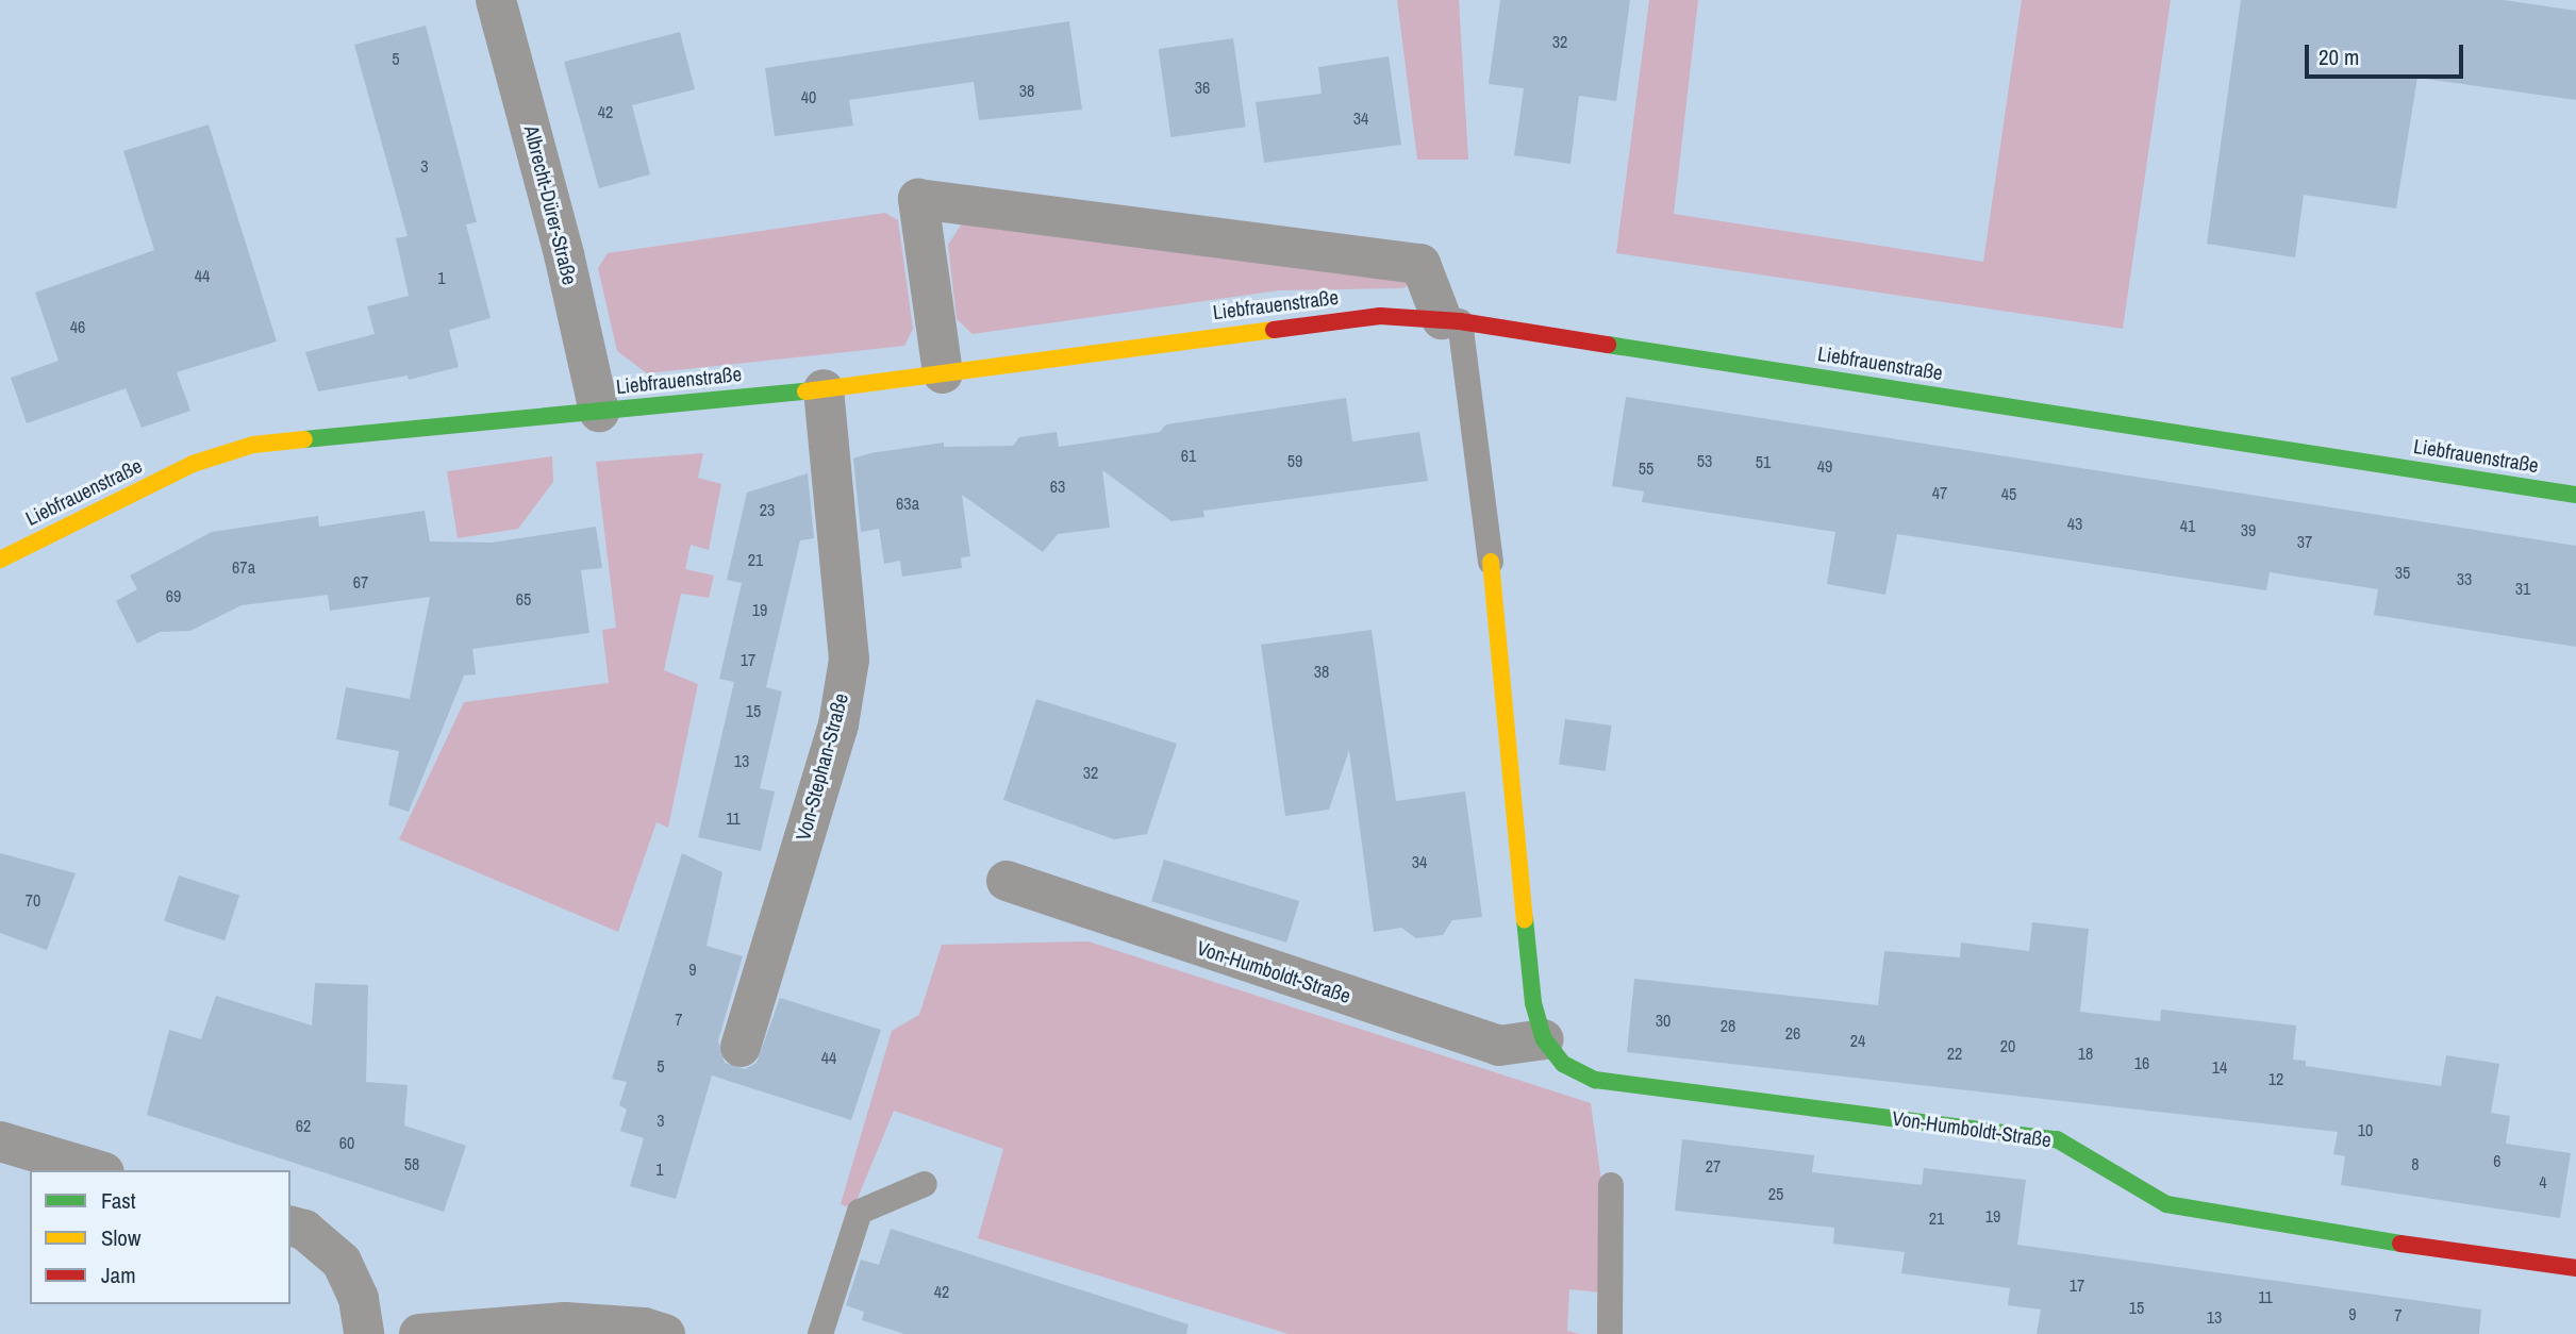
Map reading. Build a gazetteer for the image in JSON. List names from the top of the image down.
{
  "streets": {
    "street": [
      "Albrecht-Dürer-Straße",
      "Liebfrauenstraße",
      "Von-Stephan-Straße",
      "Von-Humboldt-Straße"
    ]
  },
  "crossings": [
    ["Albrecht-Dürer-Straße", "Liebfrauenstraße"],
    ["Liebfrauenstraße", "Von-Stephan-Straße"]
  ],
  "house_numbers": [
    "32",
    "5",
    "36",
    "38",
    "40",
    "42",
    "34",
    "3",
    "44",
    "1",
    "46",
    "61",
    "59",
    "53",
    "51",
    "49",
    "55",
    "63",
    "47",
    "45",
    "63a",
    "23",
    "43",
    "41",
    "39",
    "37",
    "21",
    "67a",
    "35",
    "33",
    "67",
    "31",
    "69",
    "65",
    "19",
    "17",
    "38",
    "15",
    "13",
    "32",
    "11",
    "34",
    "70",
    "9",
    "7",
    "30",
    "28",
    "26",
    "24",
    "20",
    "22",
    "18",
    "44",
    "16",
    "5",
    "14",
    "12",
    "3",
    "62",
    "10",
    "60",
    "6",
    "58",
    "8",
    "27",
    "1",
    "4",
    "25",
    "19",
    "21",
    "17",
    "42",
    "11",
    "15",
    "9",
    "7",
    "13"
  ],
  "legend": ["Fast", "Slow", "Jam"],
  "scale_bar": "20 m"
}
